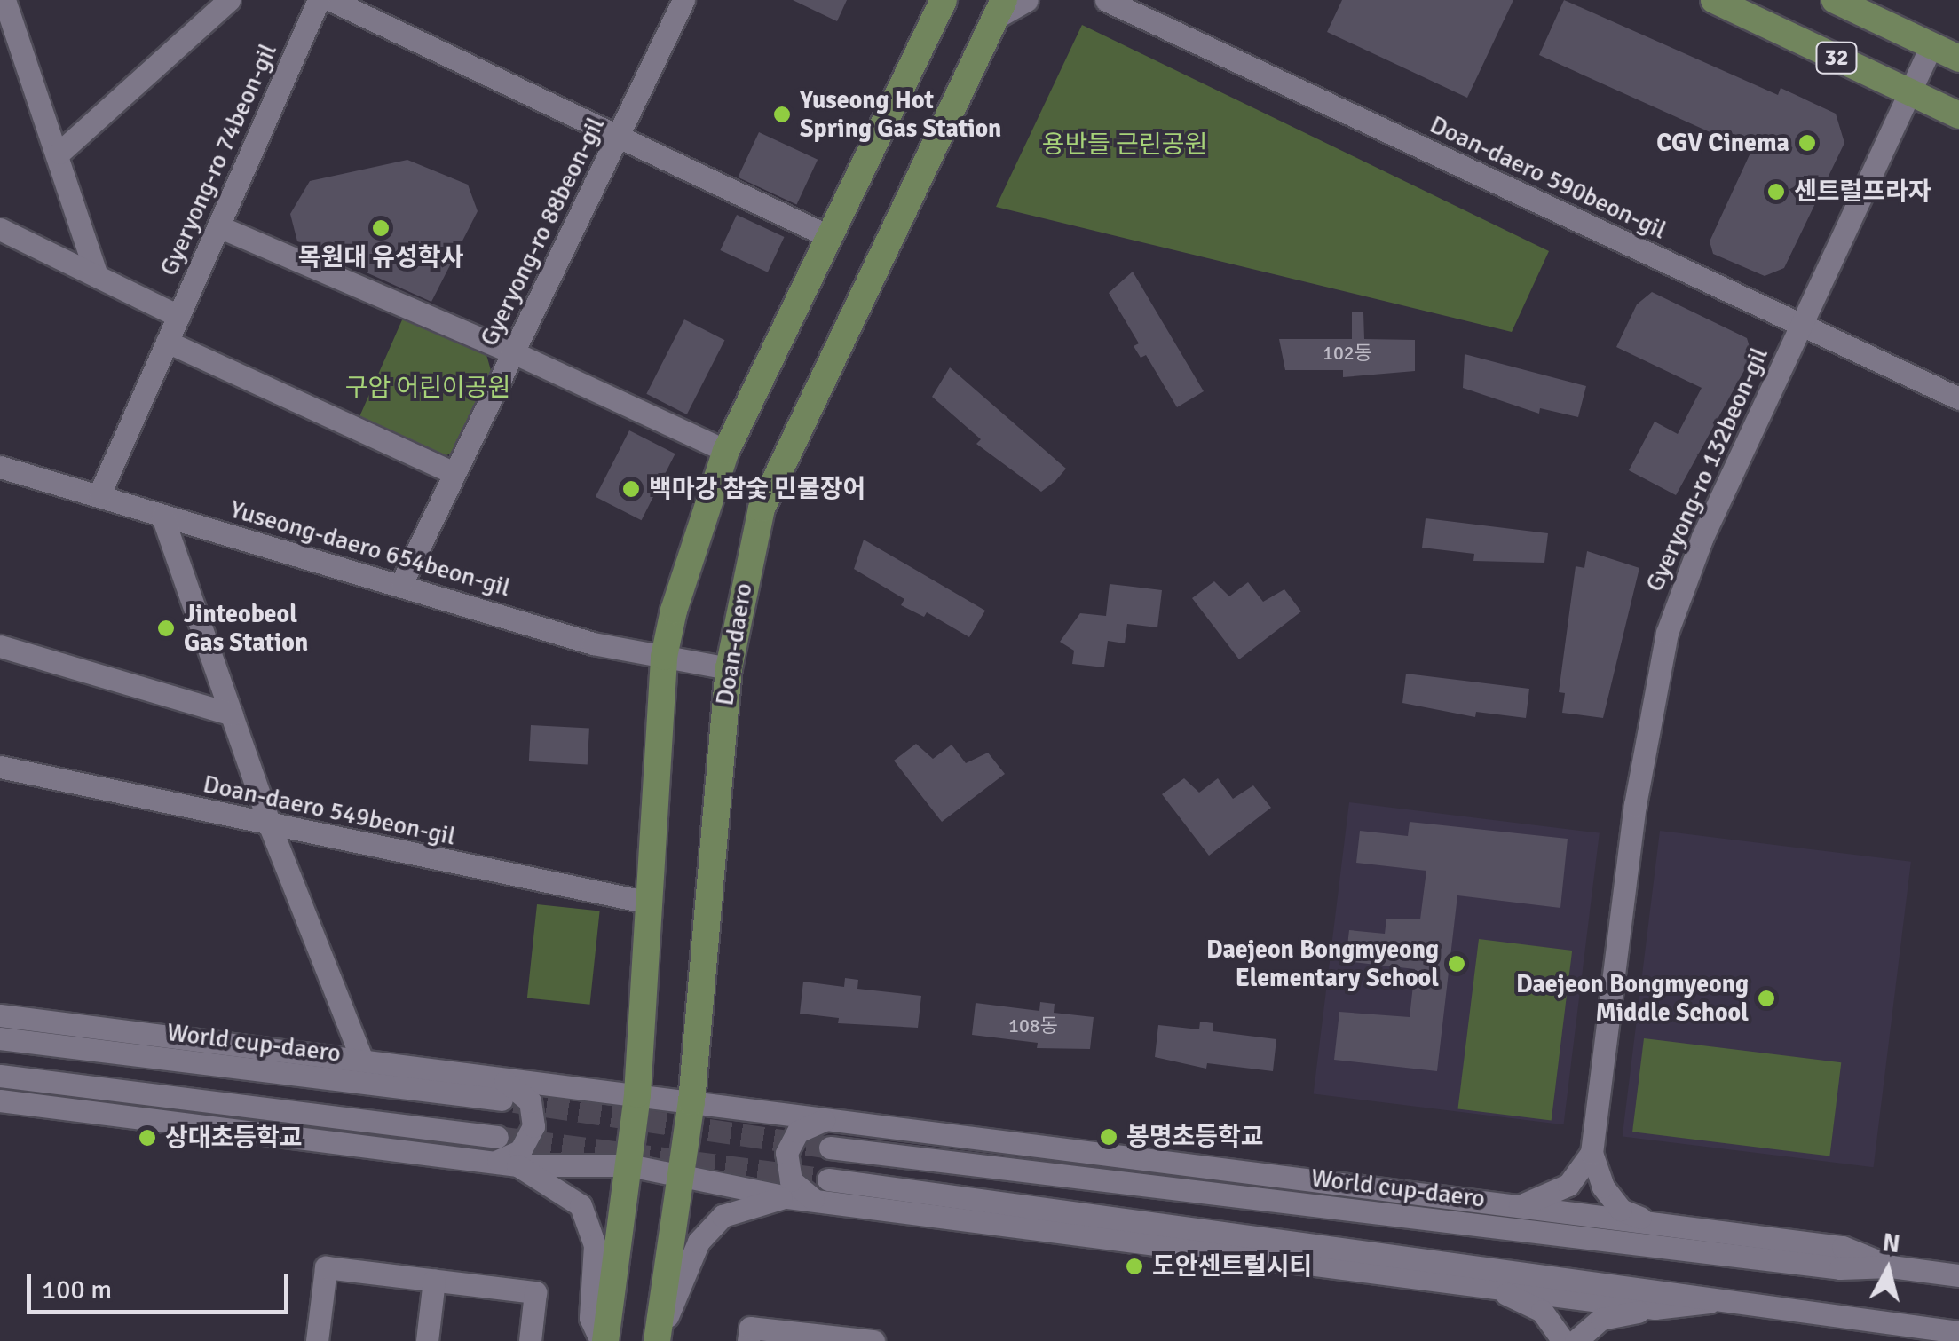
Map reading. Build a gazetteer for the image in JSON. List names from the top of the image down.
{
  "streets": {
    "main road": ["32", "Doan-daero"],
    "street": [
      "Gyeryong-ro 74beon-gil",
      "Doan-daero 590beon-gil",
      "Gyeryong-ro 88beon-gil",
      "Gyeryong-ro 132beon-gil",
      "Yuseong-daero 654beon-gil",
      "Doan-daero 549beon-gil",
      "World cup-daero"
    ]
  },
  "crossings": [
    ["32", "Gyeryong-ro 132beon-gil"],
    ["Gyeryong-ro 74beon-gil", "Yuseong-daero 654beon-gil"],
    ["Doan-daero 590beon-gil", "Gyeryong-ro 132beon-gil"],
    ["Gyeryong-ro 88beon-gil", "Yuseong-daero 654beon-gil"],
    ["Yuseong-daero 654beon-gil", "Doan-daero"]
  ],
  "parks": ["용반들 근린공원", "구암 어린이공원"],
  "places": [
    "Yuseong Hot Spring Gas Station",
    "CGV Cinema",
    "센트럴프라자",
    "목원대 유성학사",
    "백마강 참숯 민물장어",
    "Jinteobeol Gas Station",
    "Daejeon Bongmyeong Elementary School",
    "Daejeon Bongmyeong Middle School",
    "봉명초등학교",
    "상대초등학교",
    "도안센트럴시티"
  ],
  "house_numbers": ["102동", "108동"],
  "scale_bar": "100 m",
  "north": "top"
}
